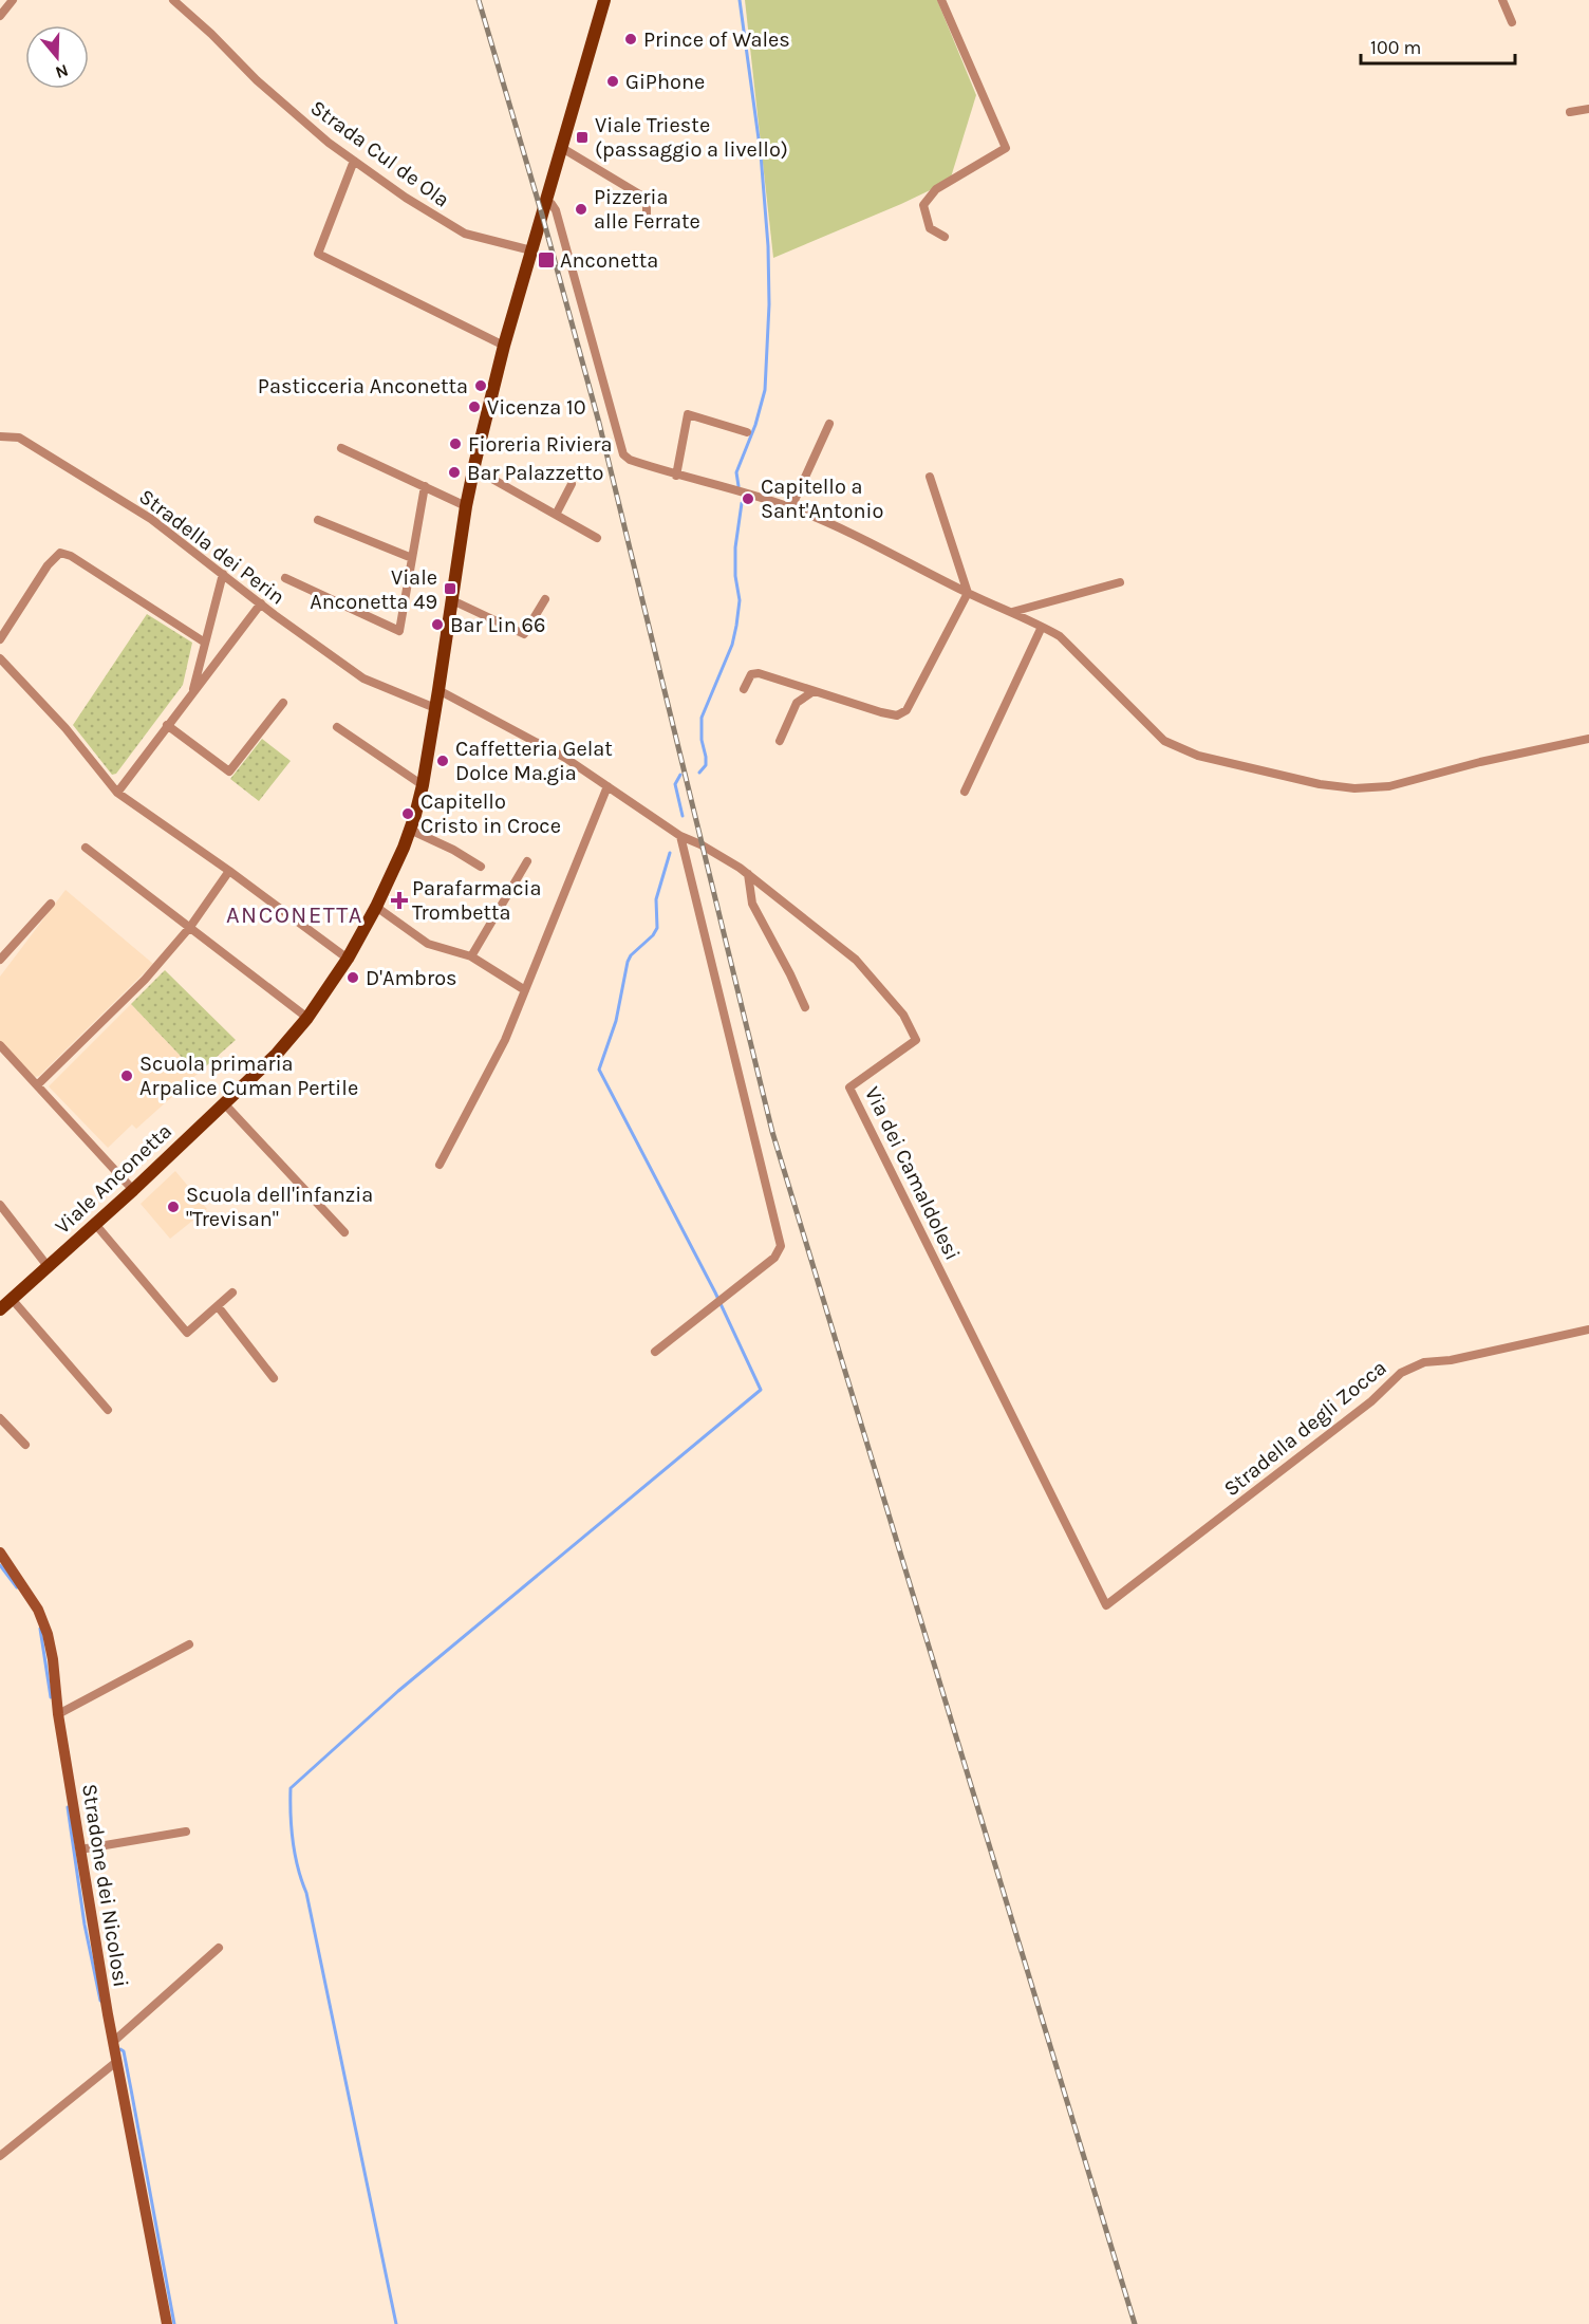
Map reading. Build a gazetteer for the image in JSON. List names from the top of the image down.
{
  "streets": {
    "main road": ["Viale Anconetta", "Stradone dei Nicolosi"],
    "street": [
      "Strada Cul de Ola",
      "Stradella dei Perin",
      "Via dei Camaldolesi",
      "Stradella degli Zocca"
    ]
  },
  "crossings": [
    ["Strada Cul de Ola", "Viale Anconetta"],
    ["Stradella dei Perin", "Viale Anconetta"],
    ["Via dei Camaldolesi", "Viale Anconetta"],
    ["Via dei Camaldolesi", "Stradella degli Zocca"]
  ],
  "districts": ["ANCONETTA"],
  "places": {
    "other": [
      "Prince of Wales",
      "GiPhone",
      "Pizzeria alle Ferrate",
      "Pasticceria Anconetta",
      "Vicenza 10",
      "Fioreria Riviera",
      "Bar Palazzetto",
      "Capitello a Sant'Antonio",
      "Bar Lin 66",
      "Caffetteria Gelat Dolce Ma.gia",
      "Capitello Cristo in Croce",
      "D'Ambros",
      "Scuola primaria Arpalice Cuman Pertile",
      "Scuola dell'infanzia \"Trevisan\""
    ],
    "transit": ["Viale Trieste (passaggio a livello)", "Anconetta", "Viale Anconetta 49"],
    "health": ["Parafarmacia Trombetta"]
  },
  "scale_bar": "100 m",
  "north": "bottom"
}
